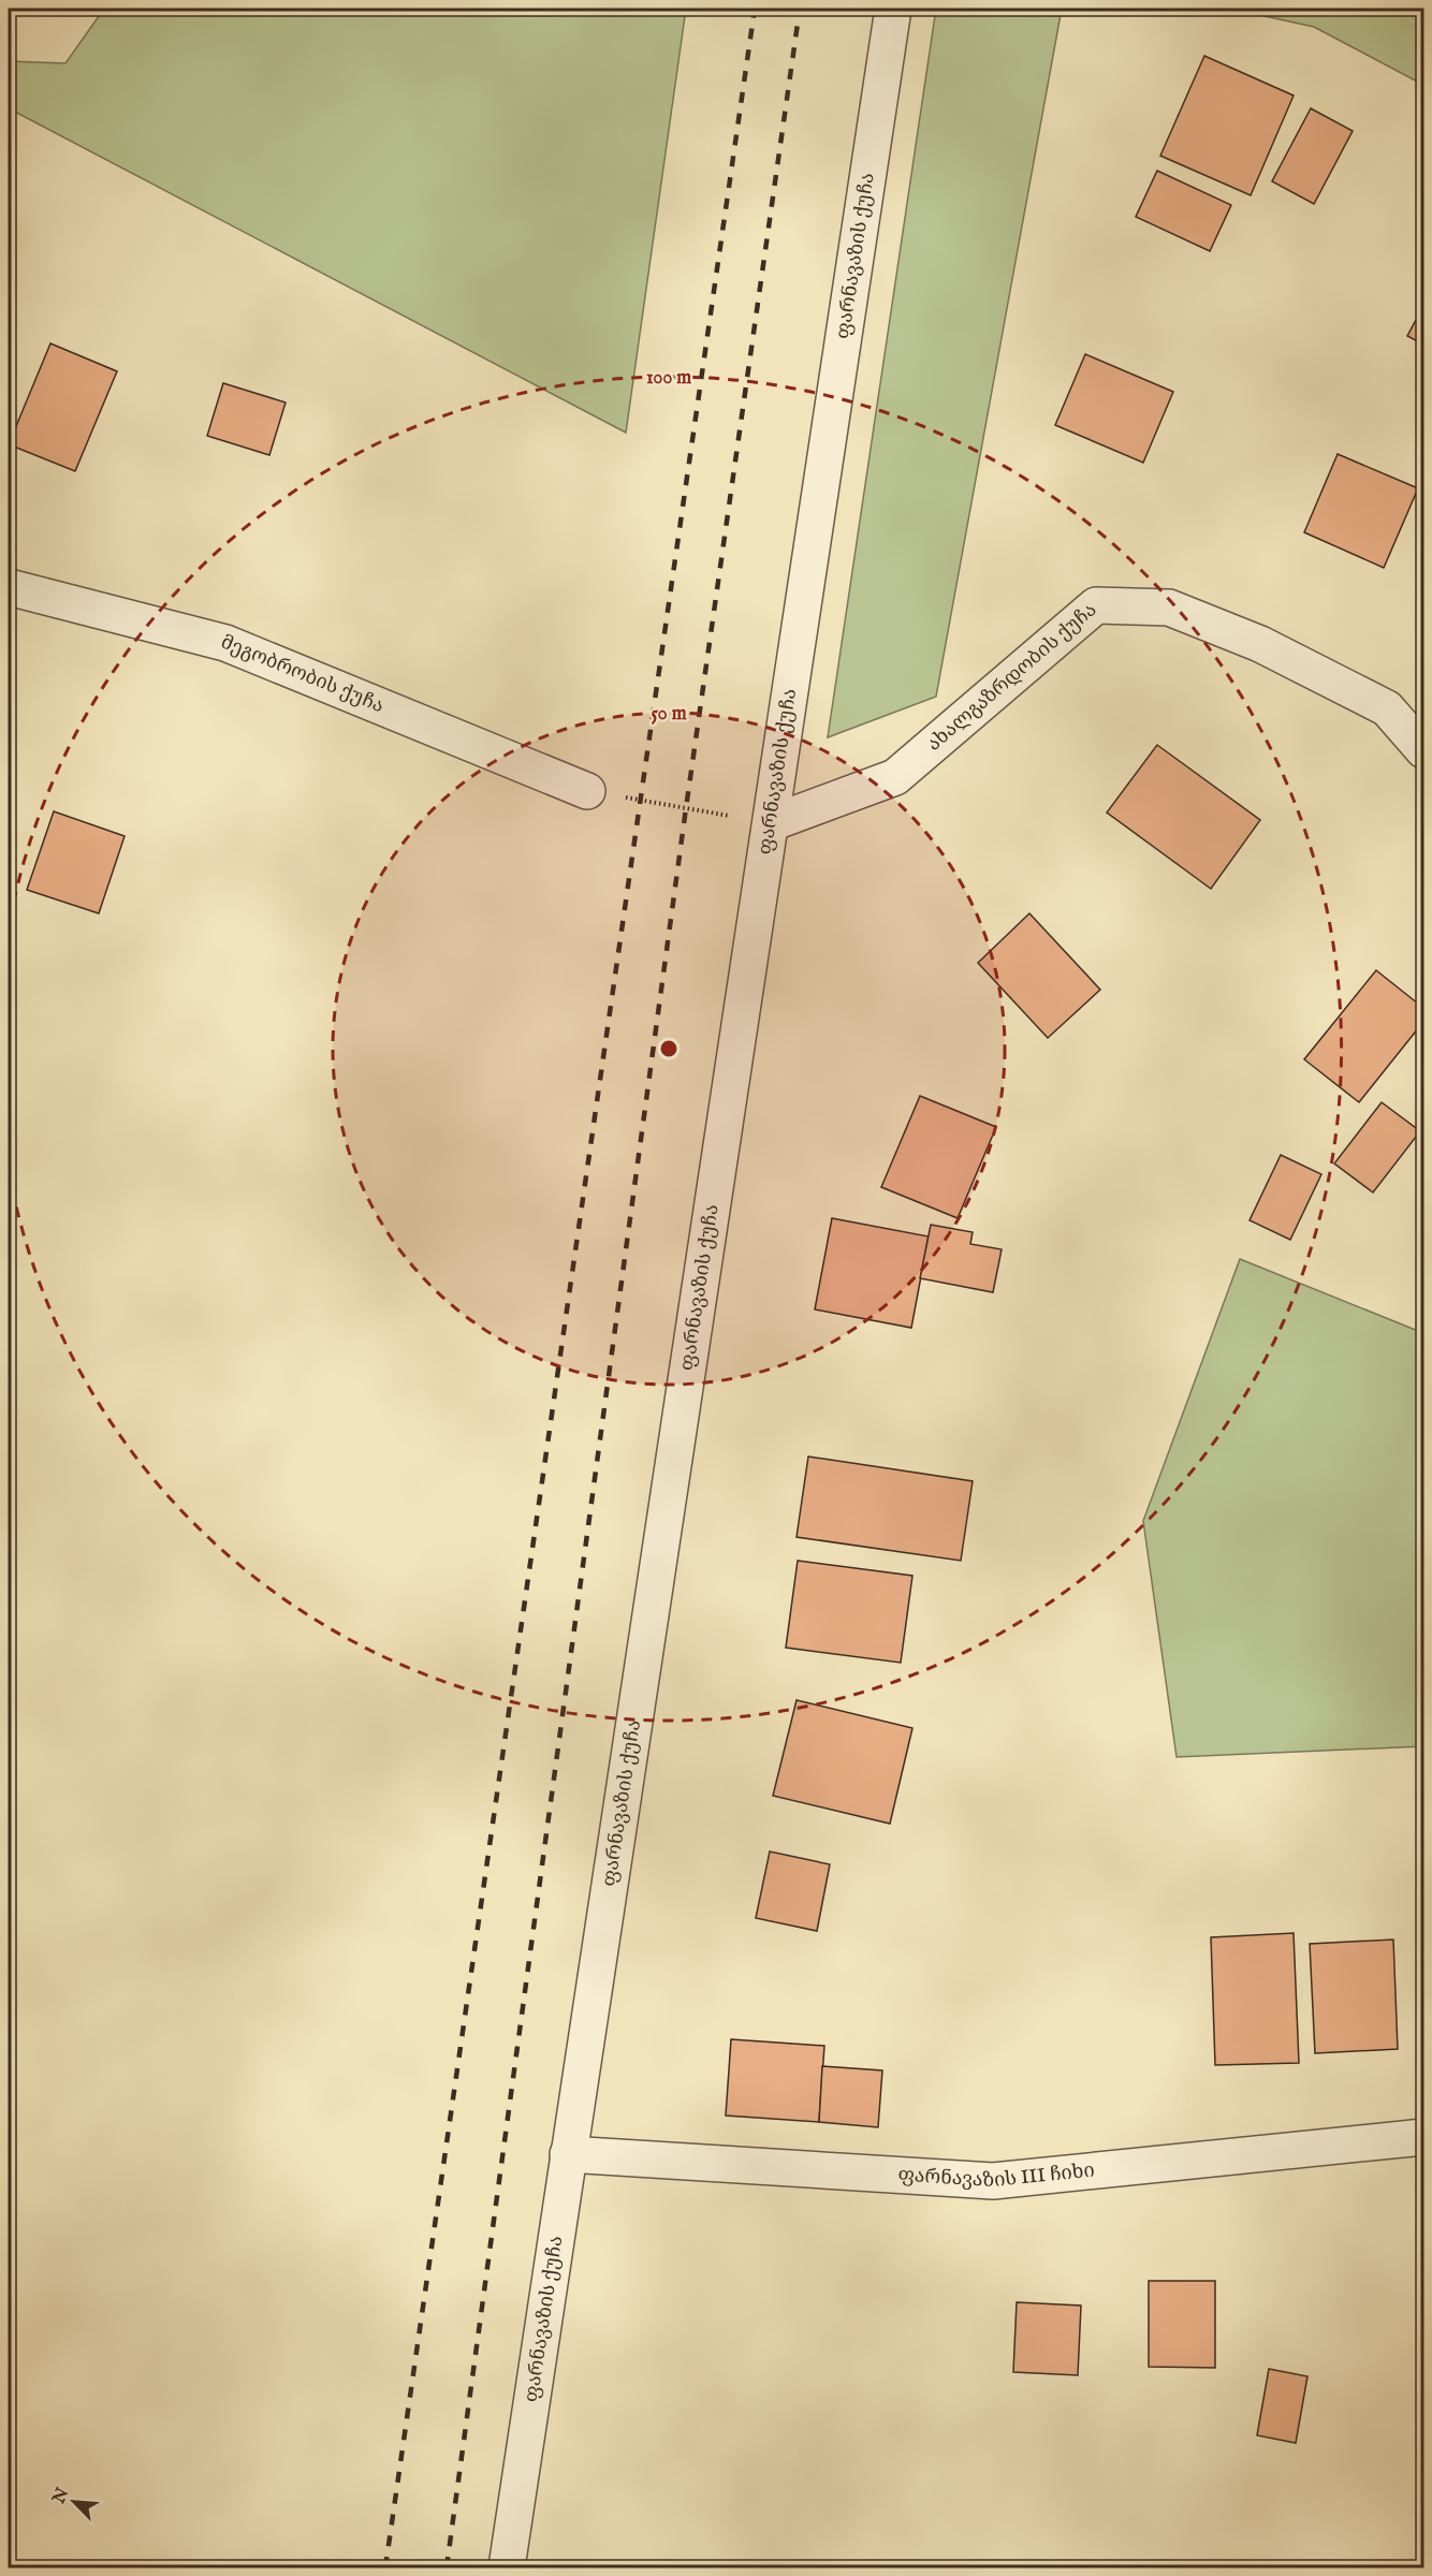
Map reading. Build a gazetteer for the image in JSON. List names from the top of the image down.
{
  "streets": {
    "street": [
      "ფარნავაზის ქუჩა",
      "მეგობრობის ქუჩა",
      "ახალგაზრდობის ქუჩა",
      "ფარნავაზის III ჩიხი"
    ]
  },
  "crossings": [
    ["ფარნავაზის ქუჩა", "ახალგაზრდობის ქუჩა"],
    ["ფარნავაზის ქუჩა", "ფარნავაზის III ჩიხი"]
  ],
  "north": "top left",
  "rings": ["100 m", "50 m"]
}
